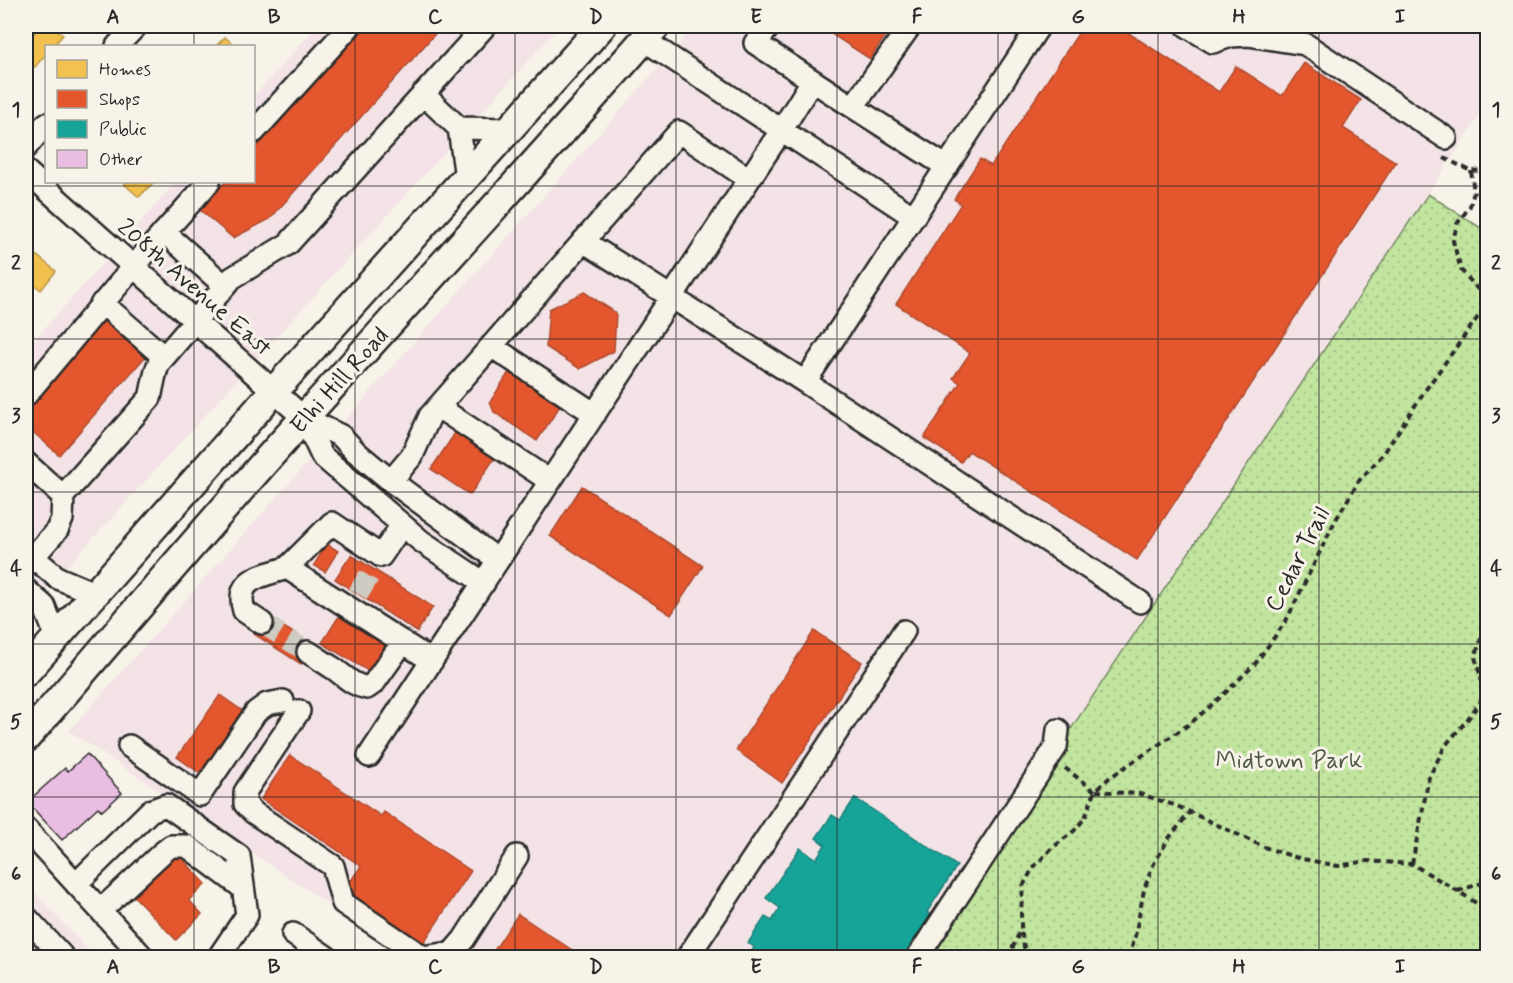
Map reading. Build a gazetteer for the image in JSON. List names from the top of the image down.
{
  "streets": {
    "main road": ["Elhi Hill Road"],
    "street": ["208th Avenue East"],
    "path": ["Cedar Trail"]
  },
  "crossings": [
    ["208th Avenue East", "Elhi Hill Road"]
  ],
  "parks": ["Midtown Park"],
  "legend": [
    "Homes",
    "Shops",
    "Public",
    "Other"
  ],
  "grid": {
    "columns": [
      "A",
      "B",
      "C",
      "D",
      "E",
      "F",
      "G",
      "H",
      "I"
    ],
    "rows": [
      "1",
      "2",
      "3",
      "4",
      "5",
      "6"
    ]
  }
}
